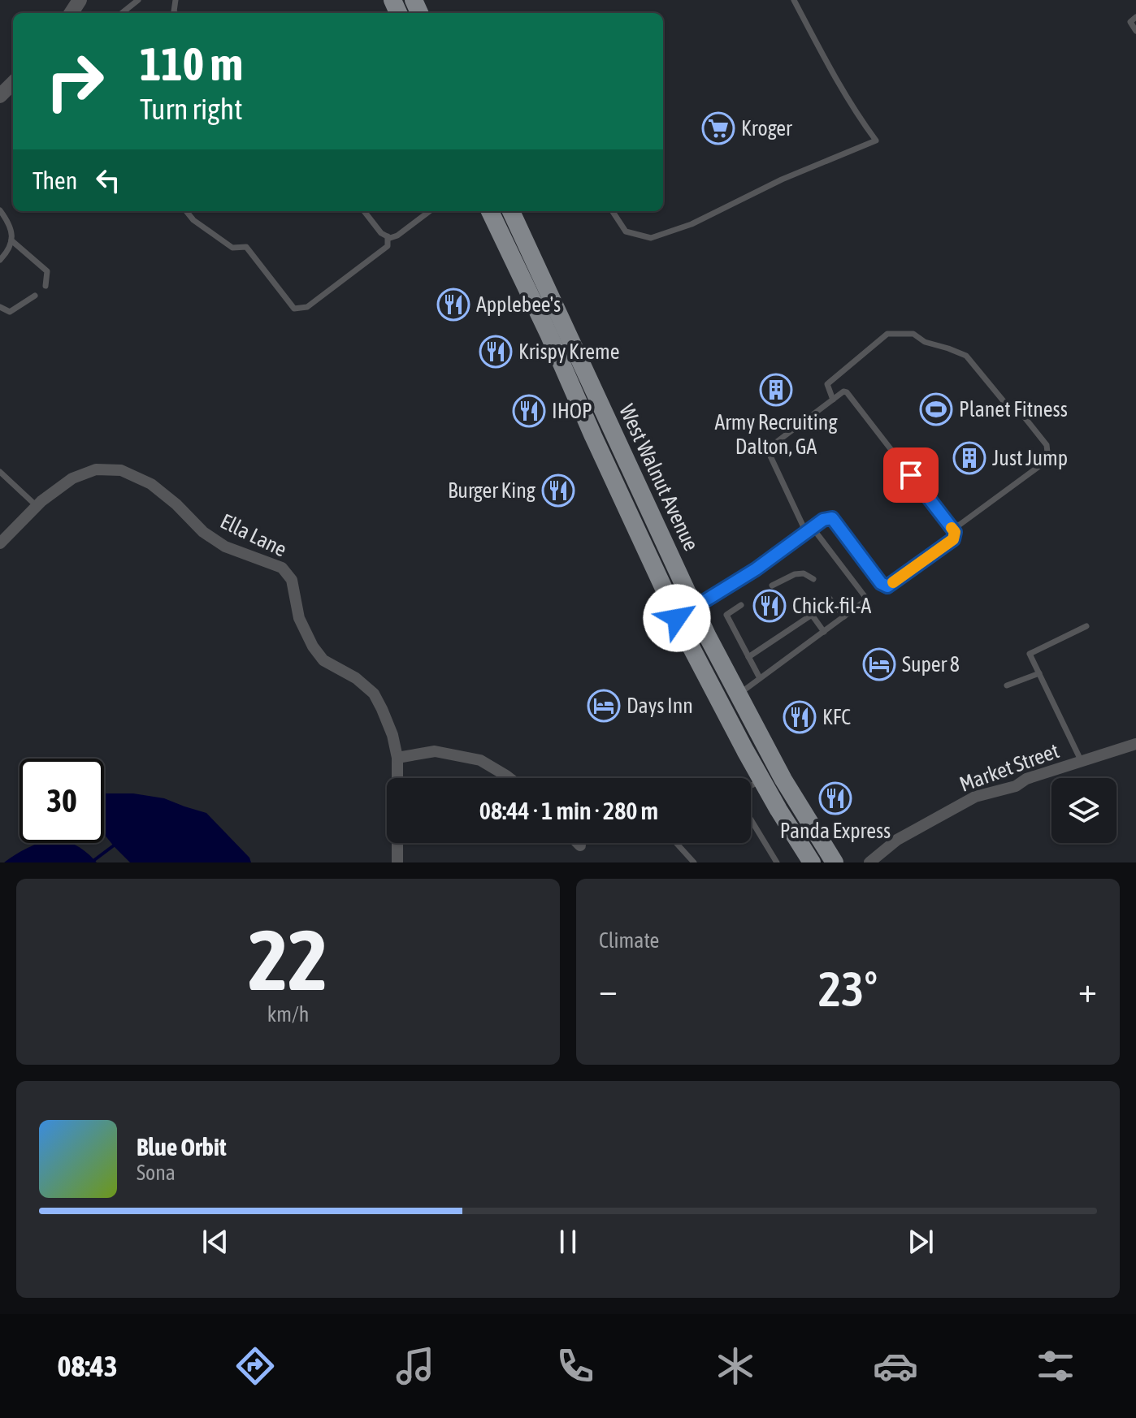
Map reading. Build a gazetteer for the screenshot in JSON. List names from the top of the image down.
{
  "streets": {
    "main road": ["West Walnut Avenue"],
    "street": ["Ella Lane", "Market Street"]
  },
  "places": {
    "supermarket": ["Kroger"],
    "restaurant": [
      "Applebee's",
      "Krispy Kreme",
      "IHOP",
      "Burger King",
      "Chick-fil-A",
      "KFC",
      "Panda Express"
    ],
    "building": ["Army Recruiting Dalton, GA", "Just Jump"],
    "sports": ["Planet Fitness"],
    "hotel": ["Super 8", "Days Inn"]
  },
  "page": {
    "turn": ["110 m", "Turn right"],
    "then": "Then",
    "limit": "30",
    "trip": "08:44 · 1 min · 280 m",
    "tile": [
      ["22", "km/h"],
      "Climate"
    ],
    "heat": ["−", "23°", "+"],
    "song": ["Blue Orbit", "Sona"],
    "tabs": "08:43"
  }
}
